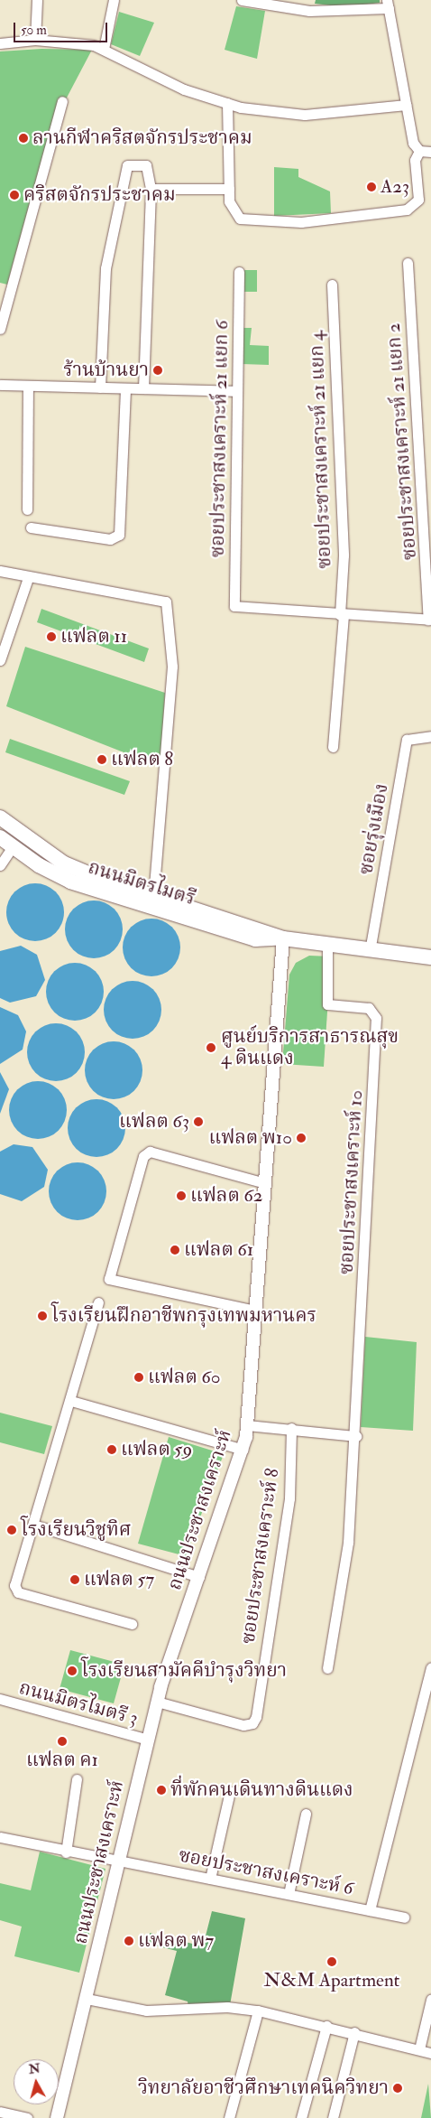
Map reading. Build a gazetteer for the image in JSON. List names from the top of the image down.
{
  "streets": {
    "main road": ["ถนนมิตรไมตรี"],
    "street": [
      "ซอยประชาสงเคราะห์ 21 แยก 6",
      "ซอยประชาสงเคราะห์ 21 แยก 2",
      "ซอยประชาสงเคราะห์ 21 แยก 4",
      "ซอยรุ่งเมือง",
      "ซอยประชาสงเคราะห์ 10",
      "ถนนประชาสงเคราะห์",
      "ซอยประชาสงเคราะห์ 8",
      "ถนนมิตรไมตรี 3",
      "ซอยประชาสงเคราะห์ 6"
    ]
  },
  "crossings": [
    ["ซอยประชาสงเคราะห์ 21 แยก 6", "ซอยประชาสงเคราะห์ 21 แยก 4"],
    ["ถนนมิตรไมตรี", "ถนนประชาสงเคราะห์"],
    ["ถนนประชาสงเคราะห์", "ซอยประชาสงเคราะห์ 8"],
    ["ถนนประชาสงเคราะห์", "ถนนมิตรไมตรี 3"],
    ["ถนนประชาสงเคราะห์", "ซอยประชาสงเคราะห์ 6"]
  ],
  "places": [
    "ลานกีฬาคริสตจักรประชาคม",
    "A23",
    "คริสตจักรประชาคม",
    "ร้านบ้านยา",
    "แฟลต 11",
    "แฟลต 8",
    "ศูนย์บริการสาธารณสุข 4 ดินแดง",
    "แฟลต 63",
    "แฟลต พ10",
    "แฟลต 62",
    "แฟลต 61",
    "โรงเรียนฝึกอาชีพกรุงเทพมหานคร",
    "แฟลต 60",
    "แฟลต 59",
    "โรงเรียนวิชูทิศ",
    "แฟลต 57",
    "โรงเรียนสามัคคีบํารุงวิทยา",
    "แฟลต ค1",
    "ที่พักคนเดินทางดินแดง",
    "แฟลต พ7",
    "N&M Apartment",
    "วิทยาลัยอาชีวศึกษาเทคนิควิทยา"
  ],
  "scale_bar": "50 m",
  "north": "top"
}
